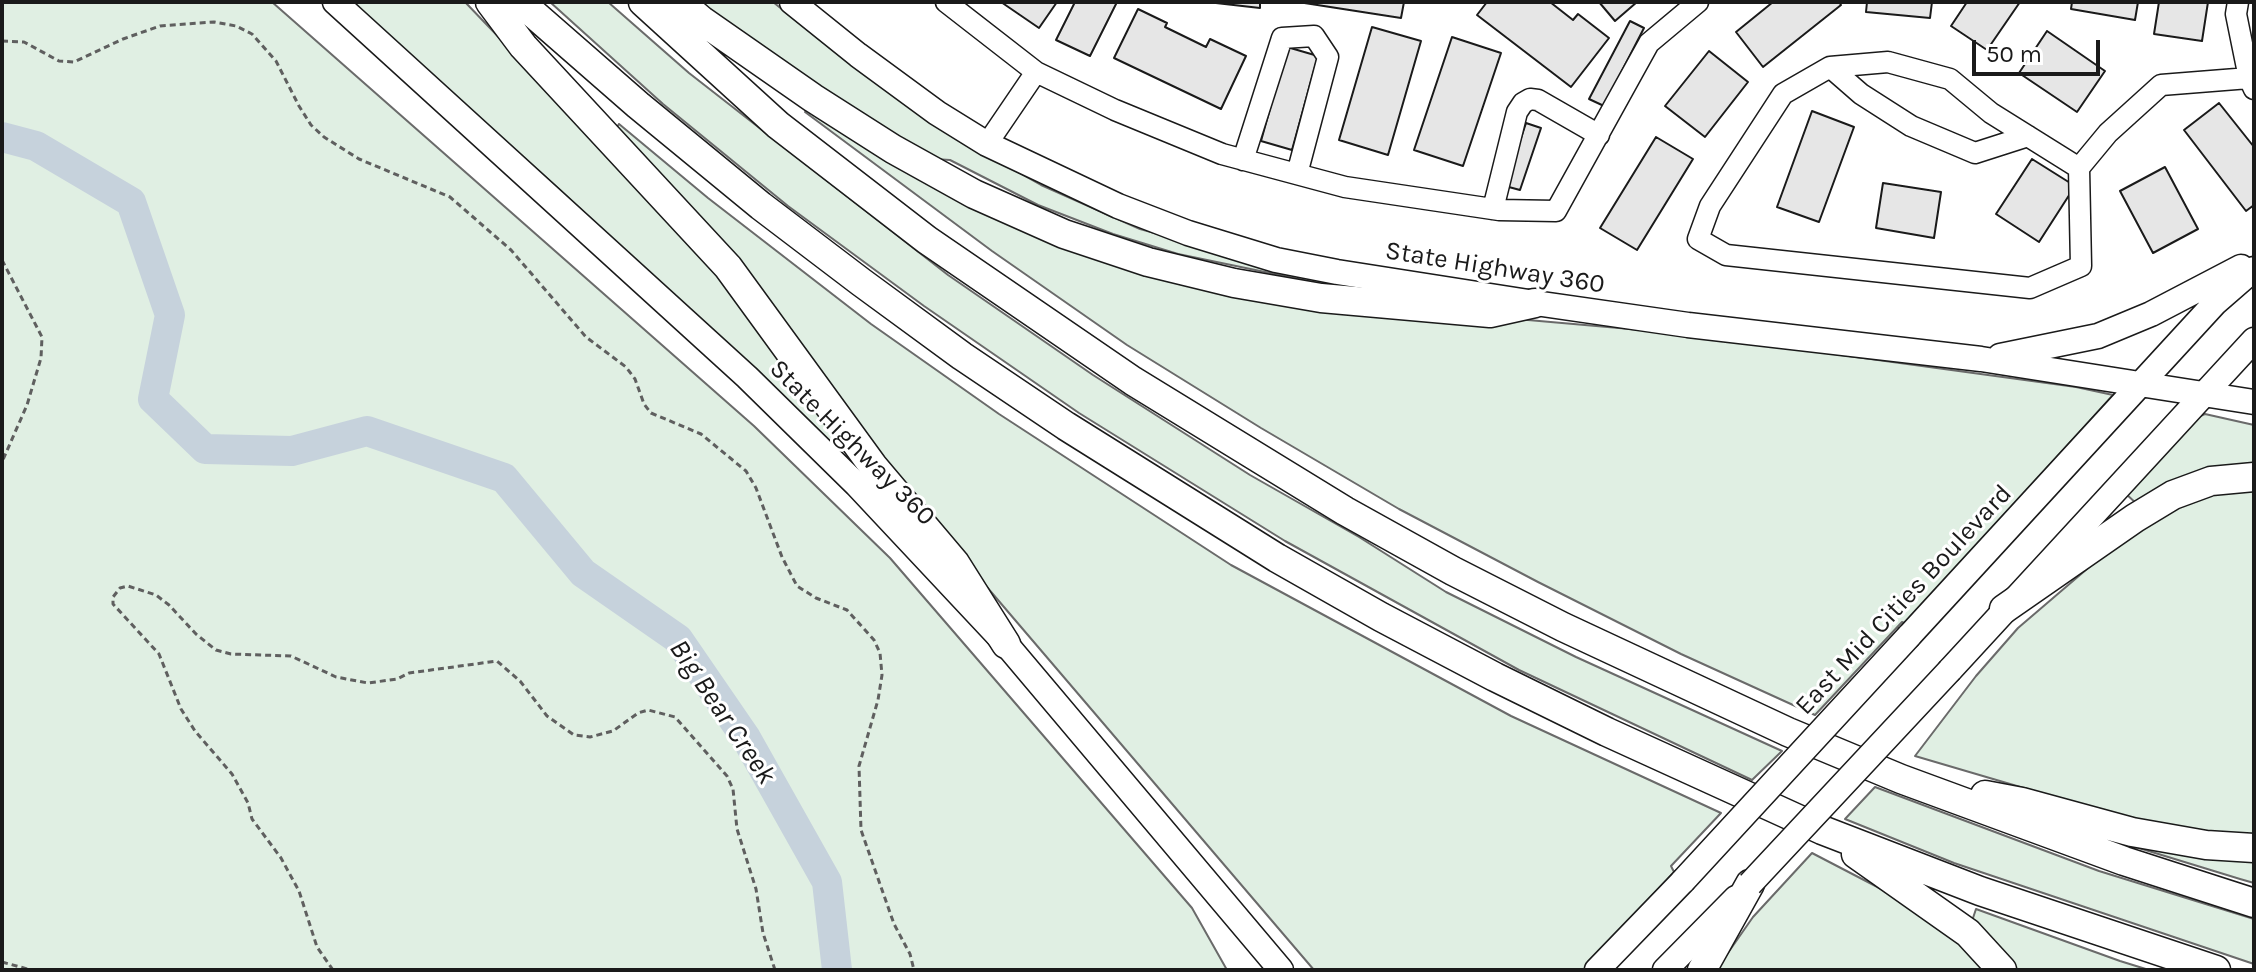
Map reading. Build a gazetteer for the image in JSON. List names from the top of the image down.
{
  "streets": {
    "main road": ["State Highway 360", "East Mid Cities Boulevard"]
  },
  "crossings": [
    ["State Highway 360", "East Mid Cities Boulevard"]
  ],
  "water": ["Big Bear Creek"],
  "scale_bar": "50 m"
}
